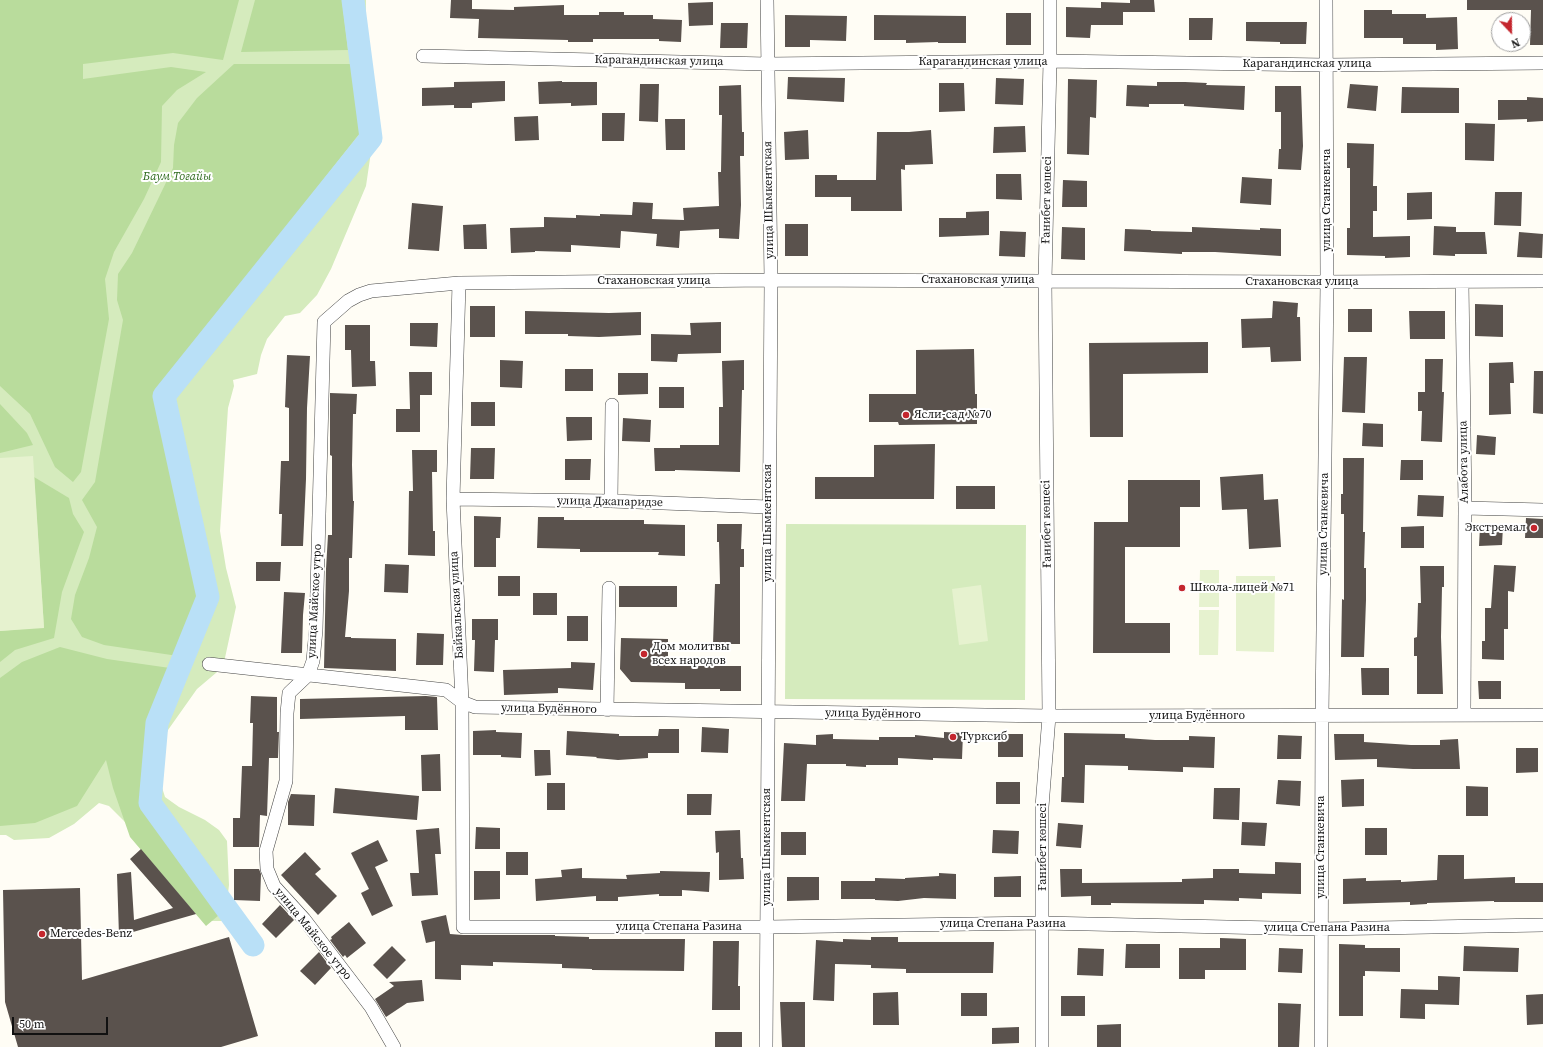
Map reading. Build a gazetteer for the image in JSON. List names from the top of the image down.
{
  "streets": {
    "street": [
      "Карагандинская улица",
      "улица Шымкентская",
      "Ғанибет көшесі",
      "улица Станкевича",
      "Стахановская улица",
      "Алабота улица",
      "улица Джапаридзе",
      "улица Майское утро",
      "Байкальская улица",
      "улица Будённого",
      "улица Степана Разина"
    ]
  },
  "crossings": [
    ["Карагандинская улица", "улица Шымкентская"],
    ["Карагандинская улица", "Ғанибет көшесі"],
    ["Карагандинская улица", "улица Станкевича"],
    ["улица Шымкентская", "Стахановская улица"],
    ["улица Шымкентская", "улица Джапаридзе"],
    ["улица Шымкентская", "улица Будённого"],
    ["улица Шымкентская", "улица Степана Разина"],
    ["Ғанибет көшесі", "Стахановская улица"],
    ["Ғанибет көшесі", "улица Будённого"],
    ["Ғанибет көшесі", "улица Степана Разина"],
    ["улица Станкевича", "Стахановская улица"],
    ["улица Станкевича", "улица Будённого"],
    ["улица Станкевича", "улица Степана Разина"],
    ["Стахановская улица", "Алабота улица"],
    ["Стахановская улица", "улица Майское утро"],
    ["Стахановская улица", "Байкальская улица"],
    ["Алабота улица", "улица Будённого"],
    ["улица Джапаридзе", "Байкальская улица"],
    ["улица Майское утро", "улица Будённого"],
    ["Байкальская улица", "улица Будённого"],
    ["Байкальская улица", "улица Степана Разина"]
  ],
  "parks": ["Баум Тоғайы"],
  "places": [
    "Ясли-сад №70",
    "Экстремал",
    "Школа-лицей №71",
    "Дом молитвы всех народов",
    "Турксиб",
    "Mercedes-Benz"
  ],
  "scale_bar": "50 m",
  "north": "bottom"
}
